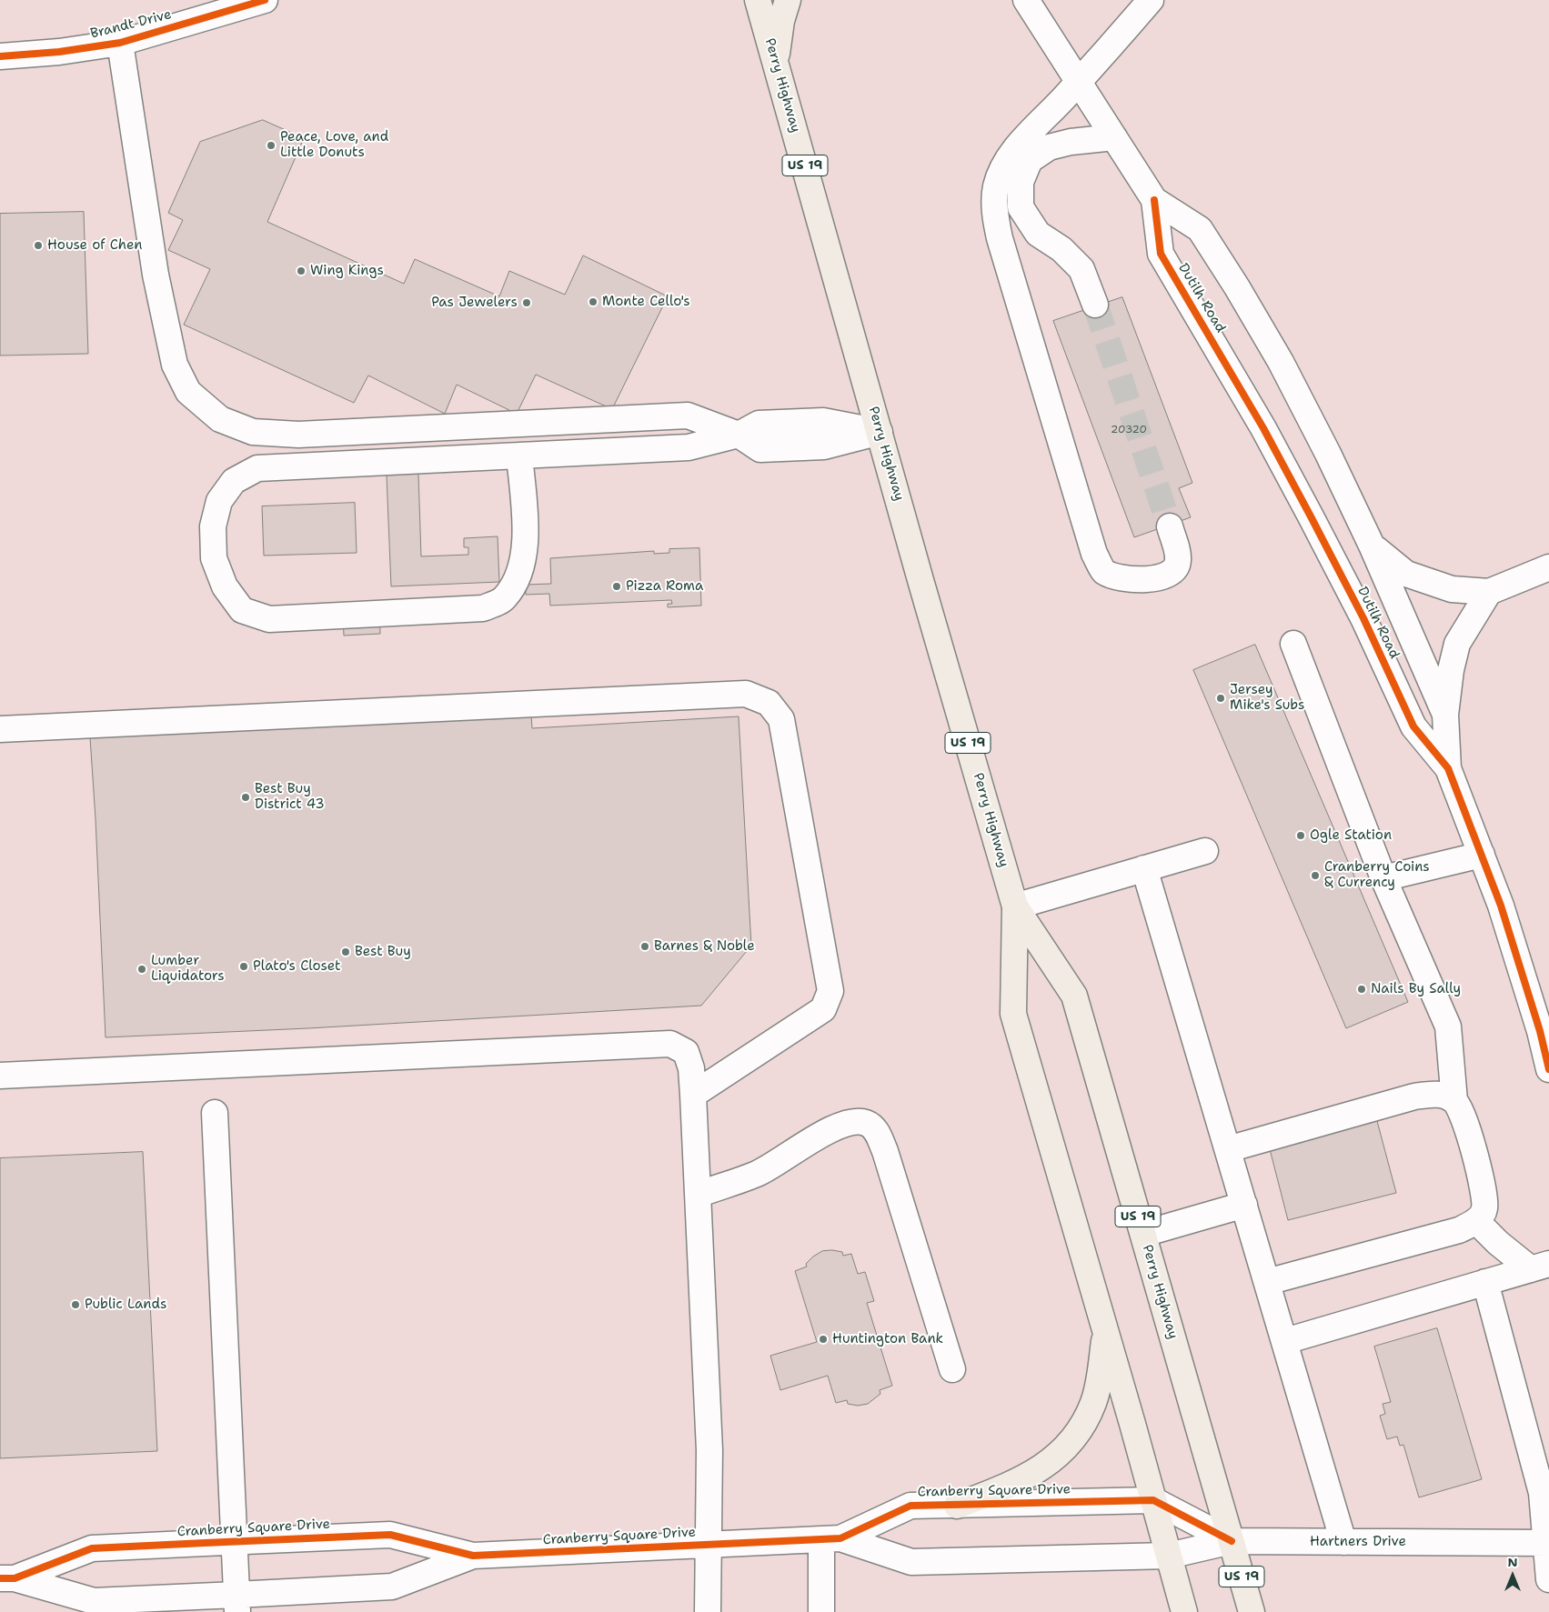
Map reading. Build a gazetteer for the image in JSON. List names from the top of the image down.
{
  "streets": {
    "main road": ["Perry Highway", "US 19"],
    "street": [
      "Brandt Drive",
      "Dutilh Road",
      "Cranberry Square Drive",
      "Hartners Drive"
    ]
  },
  "crossings": [
    ["Perry Highway", "Cranberry Square Drive"],
    ["Perry Highway", "Hartners Drive"],
    ["Cranberry Square Drive", "Hartners Drive"]
  ],
  "places": [
    "Peace, Love, and Little Donuts",
    "House of Chen",
    "Wing Kings",
    "Monte Cello's",
    "Pas Jewelers",
    "Pizza Roma",
    "Jersey Mike's Subs",
    "Best Buy District 43",
    "Ogle Station",
    "Cranberry Coins & Currency",
    "Barnes & Noble",
    "Best Buy",
    "Plato's Closet",
    "Lumber Liquidators",
    "Nails By Sally",
    "Public Lands",
    "Huntington Bank"
  ],
  "house_numbers": ["20320"],
  "north": "top"
}
